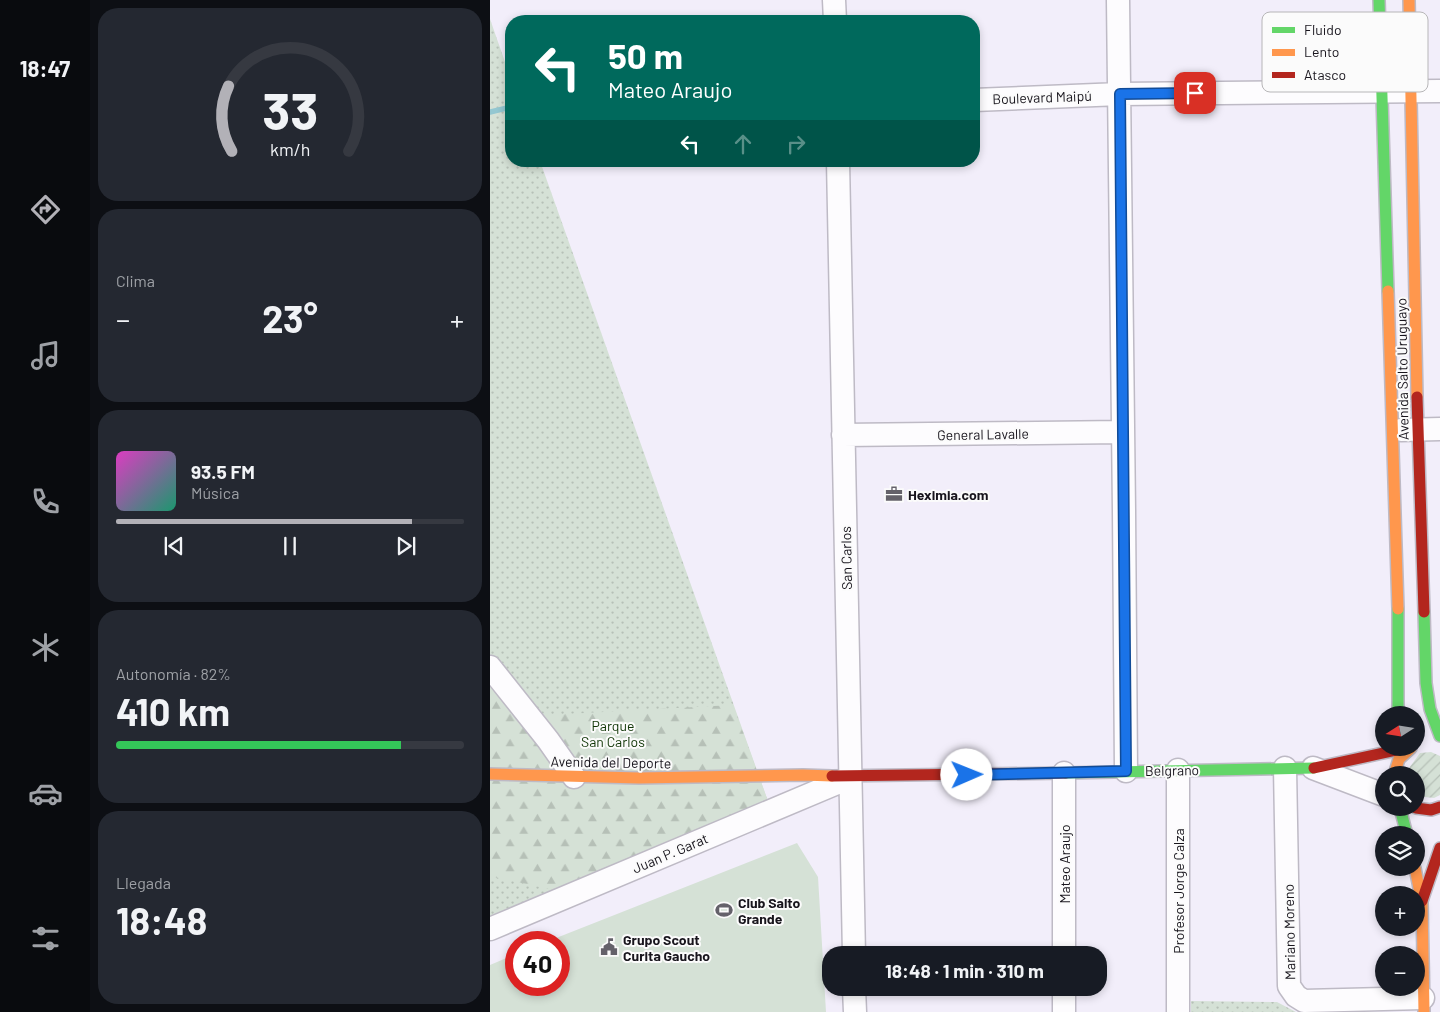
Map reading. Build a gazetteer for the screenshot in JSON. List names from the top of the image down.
{
  "streets": {
    "main road": ["Avenida Salto Uruguayo", "Avenida del Deporte", "Belgrano"],
    "street": [
      "Boulevard Maipú",
      "General Lavalle",
      "San Carlos",
      "Juan P. Garat",
      "Mateo Araujo",
      "Profesor Jorge Calza",
      "Mariano Moreno"
    ]
  },
  "crossings": [
    ["General Lavalle", "San Carlos"],
    ["San Carlos", "Avenida del Deporte"],
    ["San Carlos", "Belgrano"],
    ["San Carlos", "Juan P. Garat"],
    ["Avenida del Deporte", "Belgrano"],
    ["Avenida del Deporte", "Juan P. Garat"],
    ["Belgrano", "Juan P. Garat"],
    ["Belgrano", "Mateo Araujo"],
    ["Belgrano", "Profesor Jorge Calza"],
    ["Belgrano", "Mariano Moreno"]
  ],
  "parks": ["Parque San Carlos"],
  "places": {
    "office": ["Heximia.com"],
    "sports": ["Club Salto Grande"],
    "public building": ["Grupo Scout Curita Gaucho"]
  },
  "legend": ["Fluido", "Lento", "Atasco"],
  "north": "left",
  "page": {
    "tabs": "18:47",
    "turn": ["50 m", "Mateo Araujo"],
    "tile": [
      "Clima",
      ["Autonomía · 82%", "410 km"],
      ["Llegada", "18:48"]
    ],
    "heat": ["−", "23°", "+"],
    "song": ["93.5 FM", "Música"],
    "map_buttons": ["+", "−"],
    "limit": "40",
    "trip": "18:48 · 1 min · 310 m",
    "gauge": ["33", "km/h"]
  }
}
